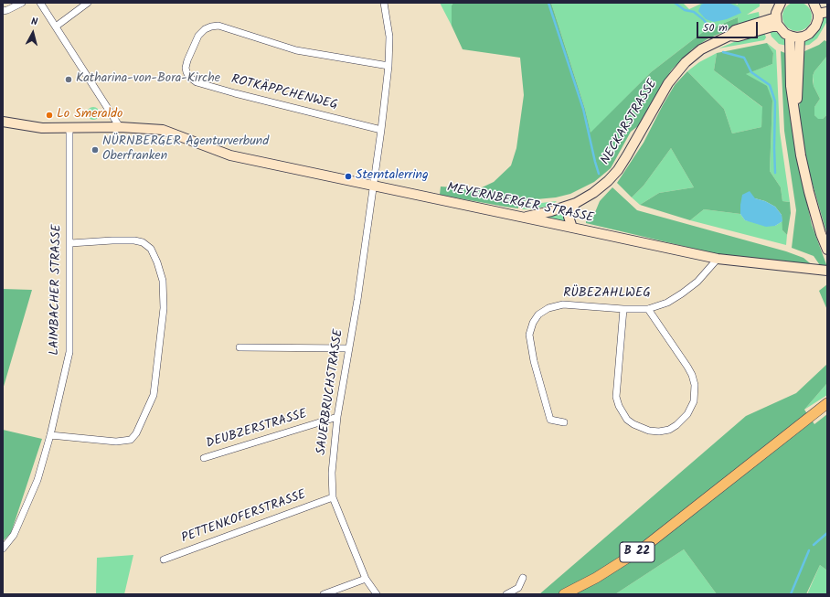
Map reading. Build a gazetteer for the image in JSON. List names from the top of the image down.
{
  "streets": {
    "main road": ["B 22"],
    "street": [
      "ROTKÄPPCHENWEG",
      "NECKARSTRASSE",
      "MEYERNBERGER STRASSE",
      "LAIMBACHER STRASSE",
      "RÜBEZAHLWEG",
      "SAUERBRUCHSTRASSE",
      "DEUBZERSTRASSE",
      "PETTENKOFERSTRASSE"
    ]
  },
  "crossings": [
    ["NECKARSTRASSE", "MEYERNBERGER STRASSE"],
    ["MEYERNBERGER STRASSE", "LAIMBACHER STRASSE"],
    ["MEYERNBERGER STRASSE", "RÜBEZAHLWEG"],
    ["MEYERNBERGER STRASSE", "SAUERBRUCHSTRASSE"],
    ["SAUERBRUCHSTRASSE", "DEUBZERSTRASSE"],
    ["SAUERBRUCHSTRASSE", "PETTENKOFERSTRASSE"]
  ],
  "places": [
    "Katharina-von-Bora-Kirche",
    "Lo Smeraldo",
    "NÜRNBERGER Agenturverbund Oberfranken",
    "Sterntalerring"
  ],
  "scale_bar": "50 m",
  "north": "top"
}
